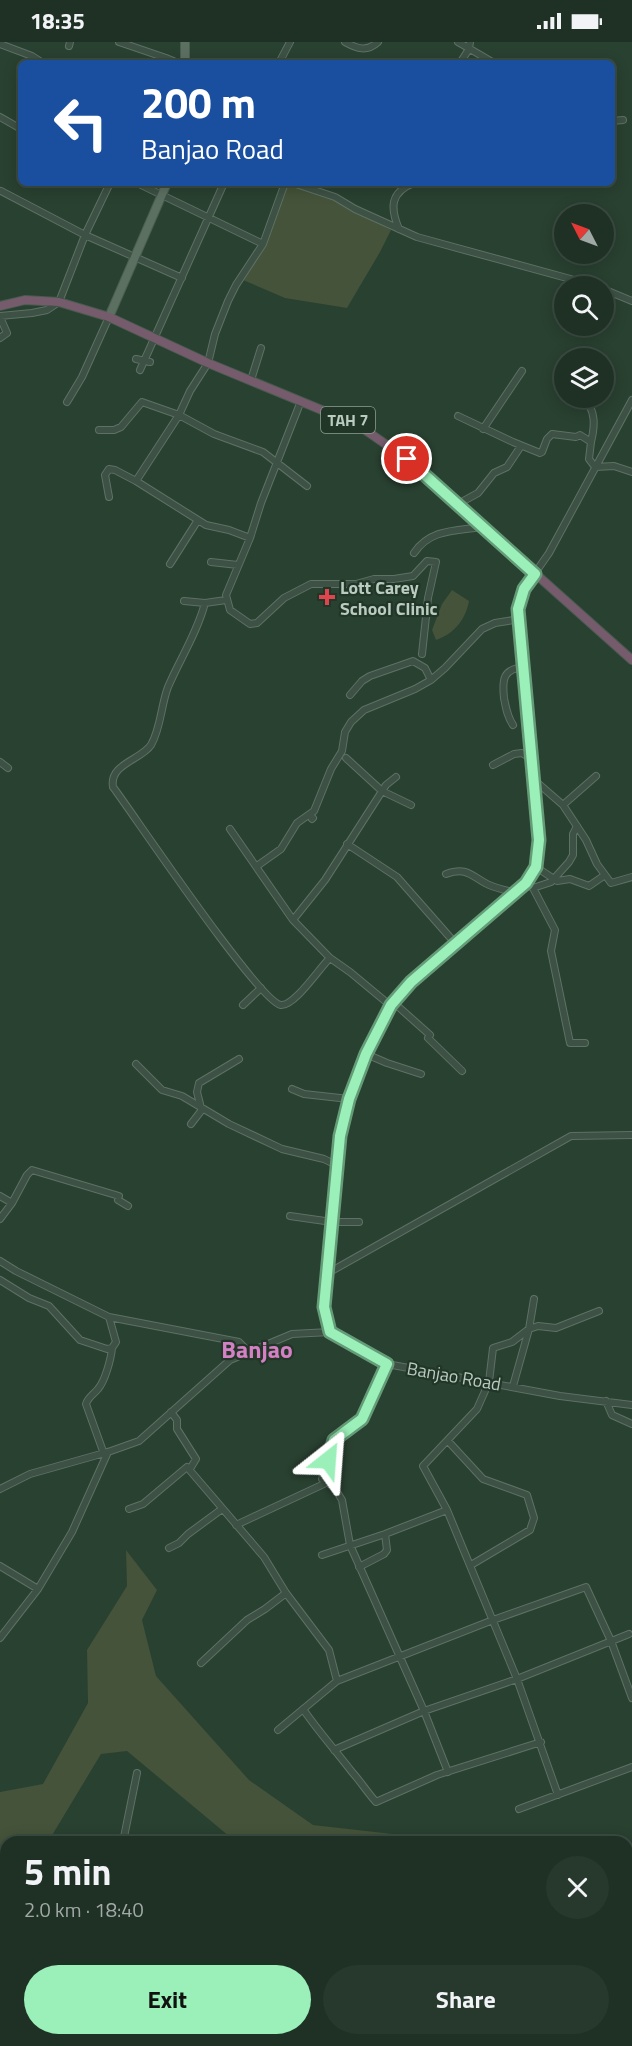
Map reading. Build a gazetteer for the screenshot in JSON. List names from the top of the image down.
{
  "streets": {
    "highway": ["TAH 7"],
    "street": ["Banjao Road"]
  },
  "districts": ["Banjao"],
  "places": {
    "health": ["Lott Carey School Clinic"]
  },
  "north": "top left",
  "page": {
    "status": "18:35",
    "turn": ["200 m", "Banjao Road"],
    "heading": ["5 min", "2.0 km · 18:40"],
    "buttons": ["Exit", "Share"]
  }
}
